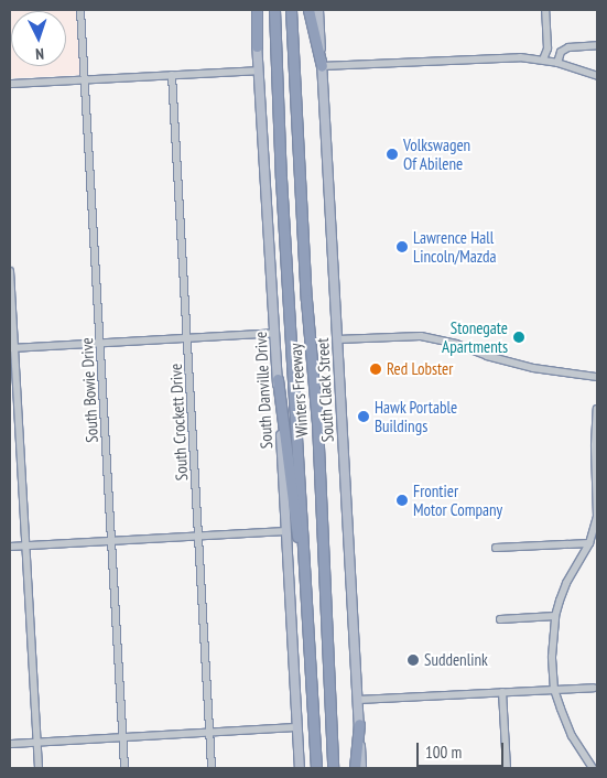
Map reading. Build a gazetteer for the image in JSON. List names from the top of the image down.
{
  "streets": {
    "highway": ["Winters Freeway"],
    "main road": ["South Danville Drive", "South Clack Street"],
    "street": ["South Bowie Drive", "South Crockett Drive"]
  },
  "places": [
    "Volkswagen Of Abilene",
    "Lawrence Hall Lincoln/Mazda",
    "Stonegate Apartments",
    "Red Lobster",
    "Hawk Portable Buildings",
    "Frontier Motor Company",
    "Suddenlink"
  ],
  "scale_bar": "100 m",
  "north": "bottom"
}
